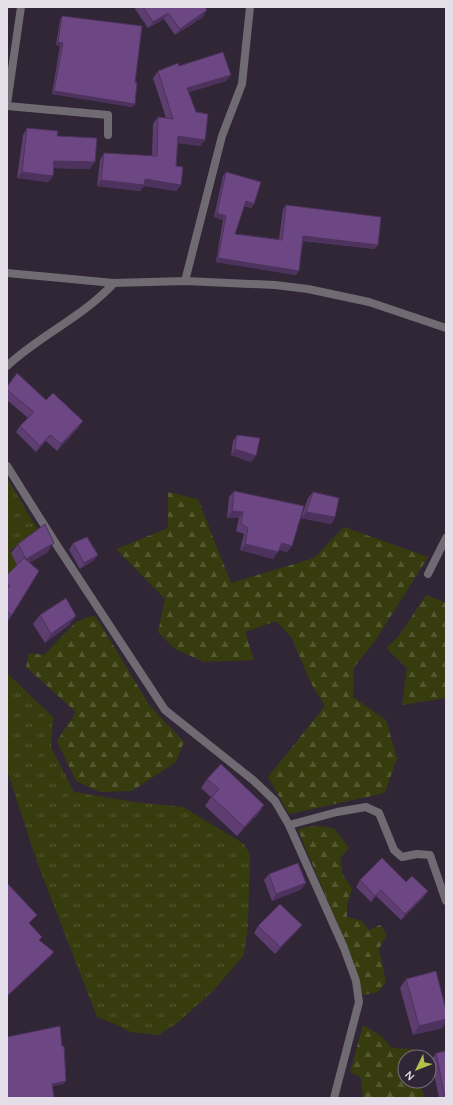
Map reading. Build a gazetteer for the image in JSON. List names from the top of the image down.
{
  "north": "bottom left"
}
